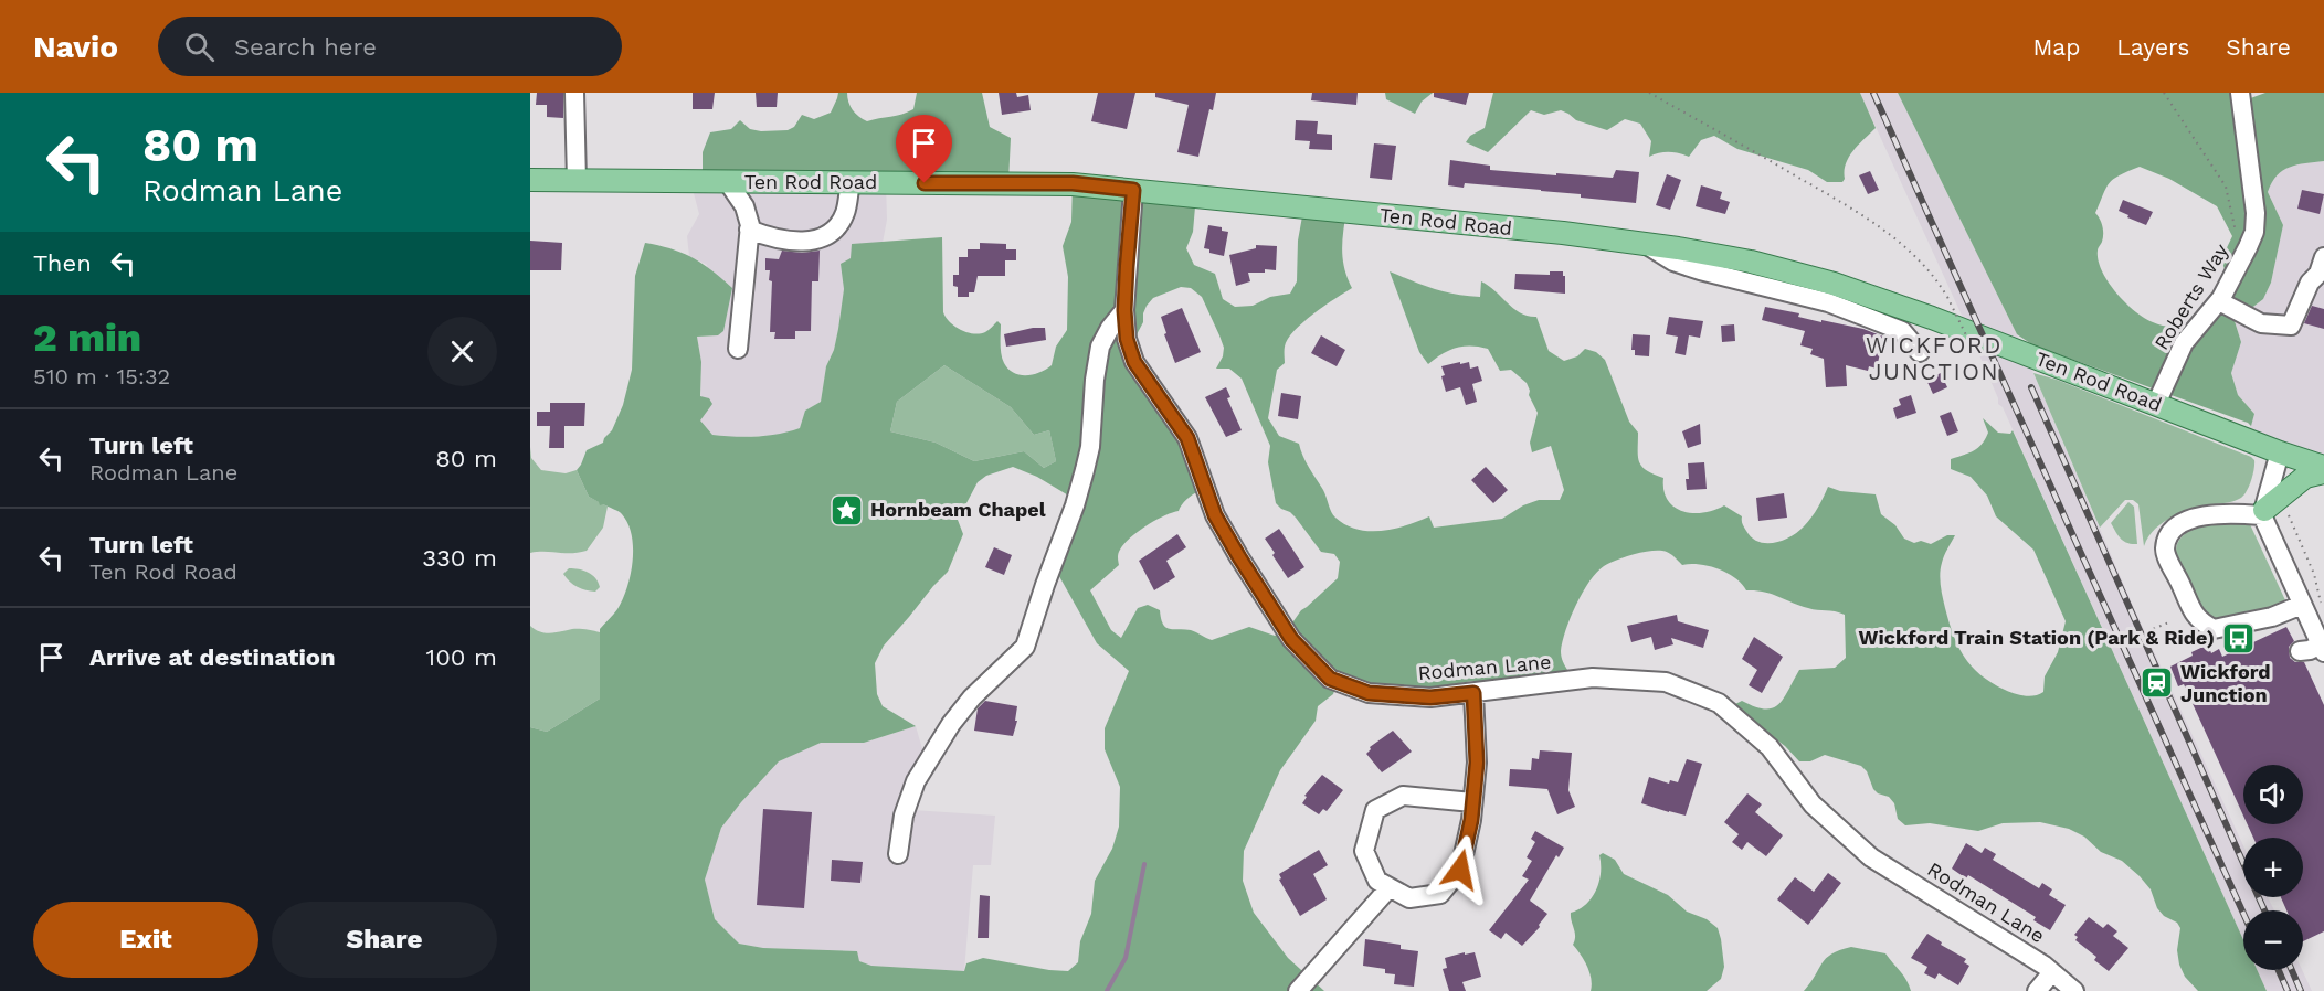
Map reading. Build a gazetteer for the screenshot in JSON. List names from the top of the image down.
{
  "streets": {
    "main road": ["Ten Rod Road"],
    "street": ["Roberts Way", "Rodman Lane"]
  },
  "crossings": [
    ["Ten Rod Road", "Roberts Way"],
    ["Ten Rod Road", "Rodman Lane"]
  ],
  "districts": ["WICKFORD JUNCTION"],
  "places": {
    "place": ["Hornbeam Chapel"],
    "bus stop": ["Wickford Train Station (Park & Ride)"],
    "station": ["Wickford Junction"]
  },
  "page": {
    "header": "Navio",
    "search": "Search here",
    "nav": ["Map", "Layers", "Share"],
    "turn": ["80 m", "Rodman Lane"],
    "then": "Then",
    "heading": ["2 min", "510 m · 15:32"],
    "list": [
      {
        "name": "Turn left",
        "note": "Rodman Lane",
        "value": "80 m"
      },
      {
        "name": "Turn left",
        "note": "Ten Rod Road",
        "value": "330 m"
      },
      {
        "name": "Arrive at destination",
        "value": "100 m"
      }
    ],
    "map_buttons": ["+", "−"],
    "buttons": ["Exit", "Share"]
  }
}
